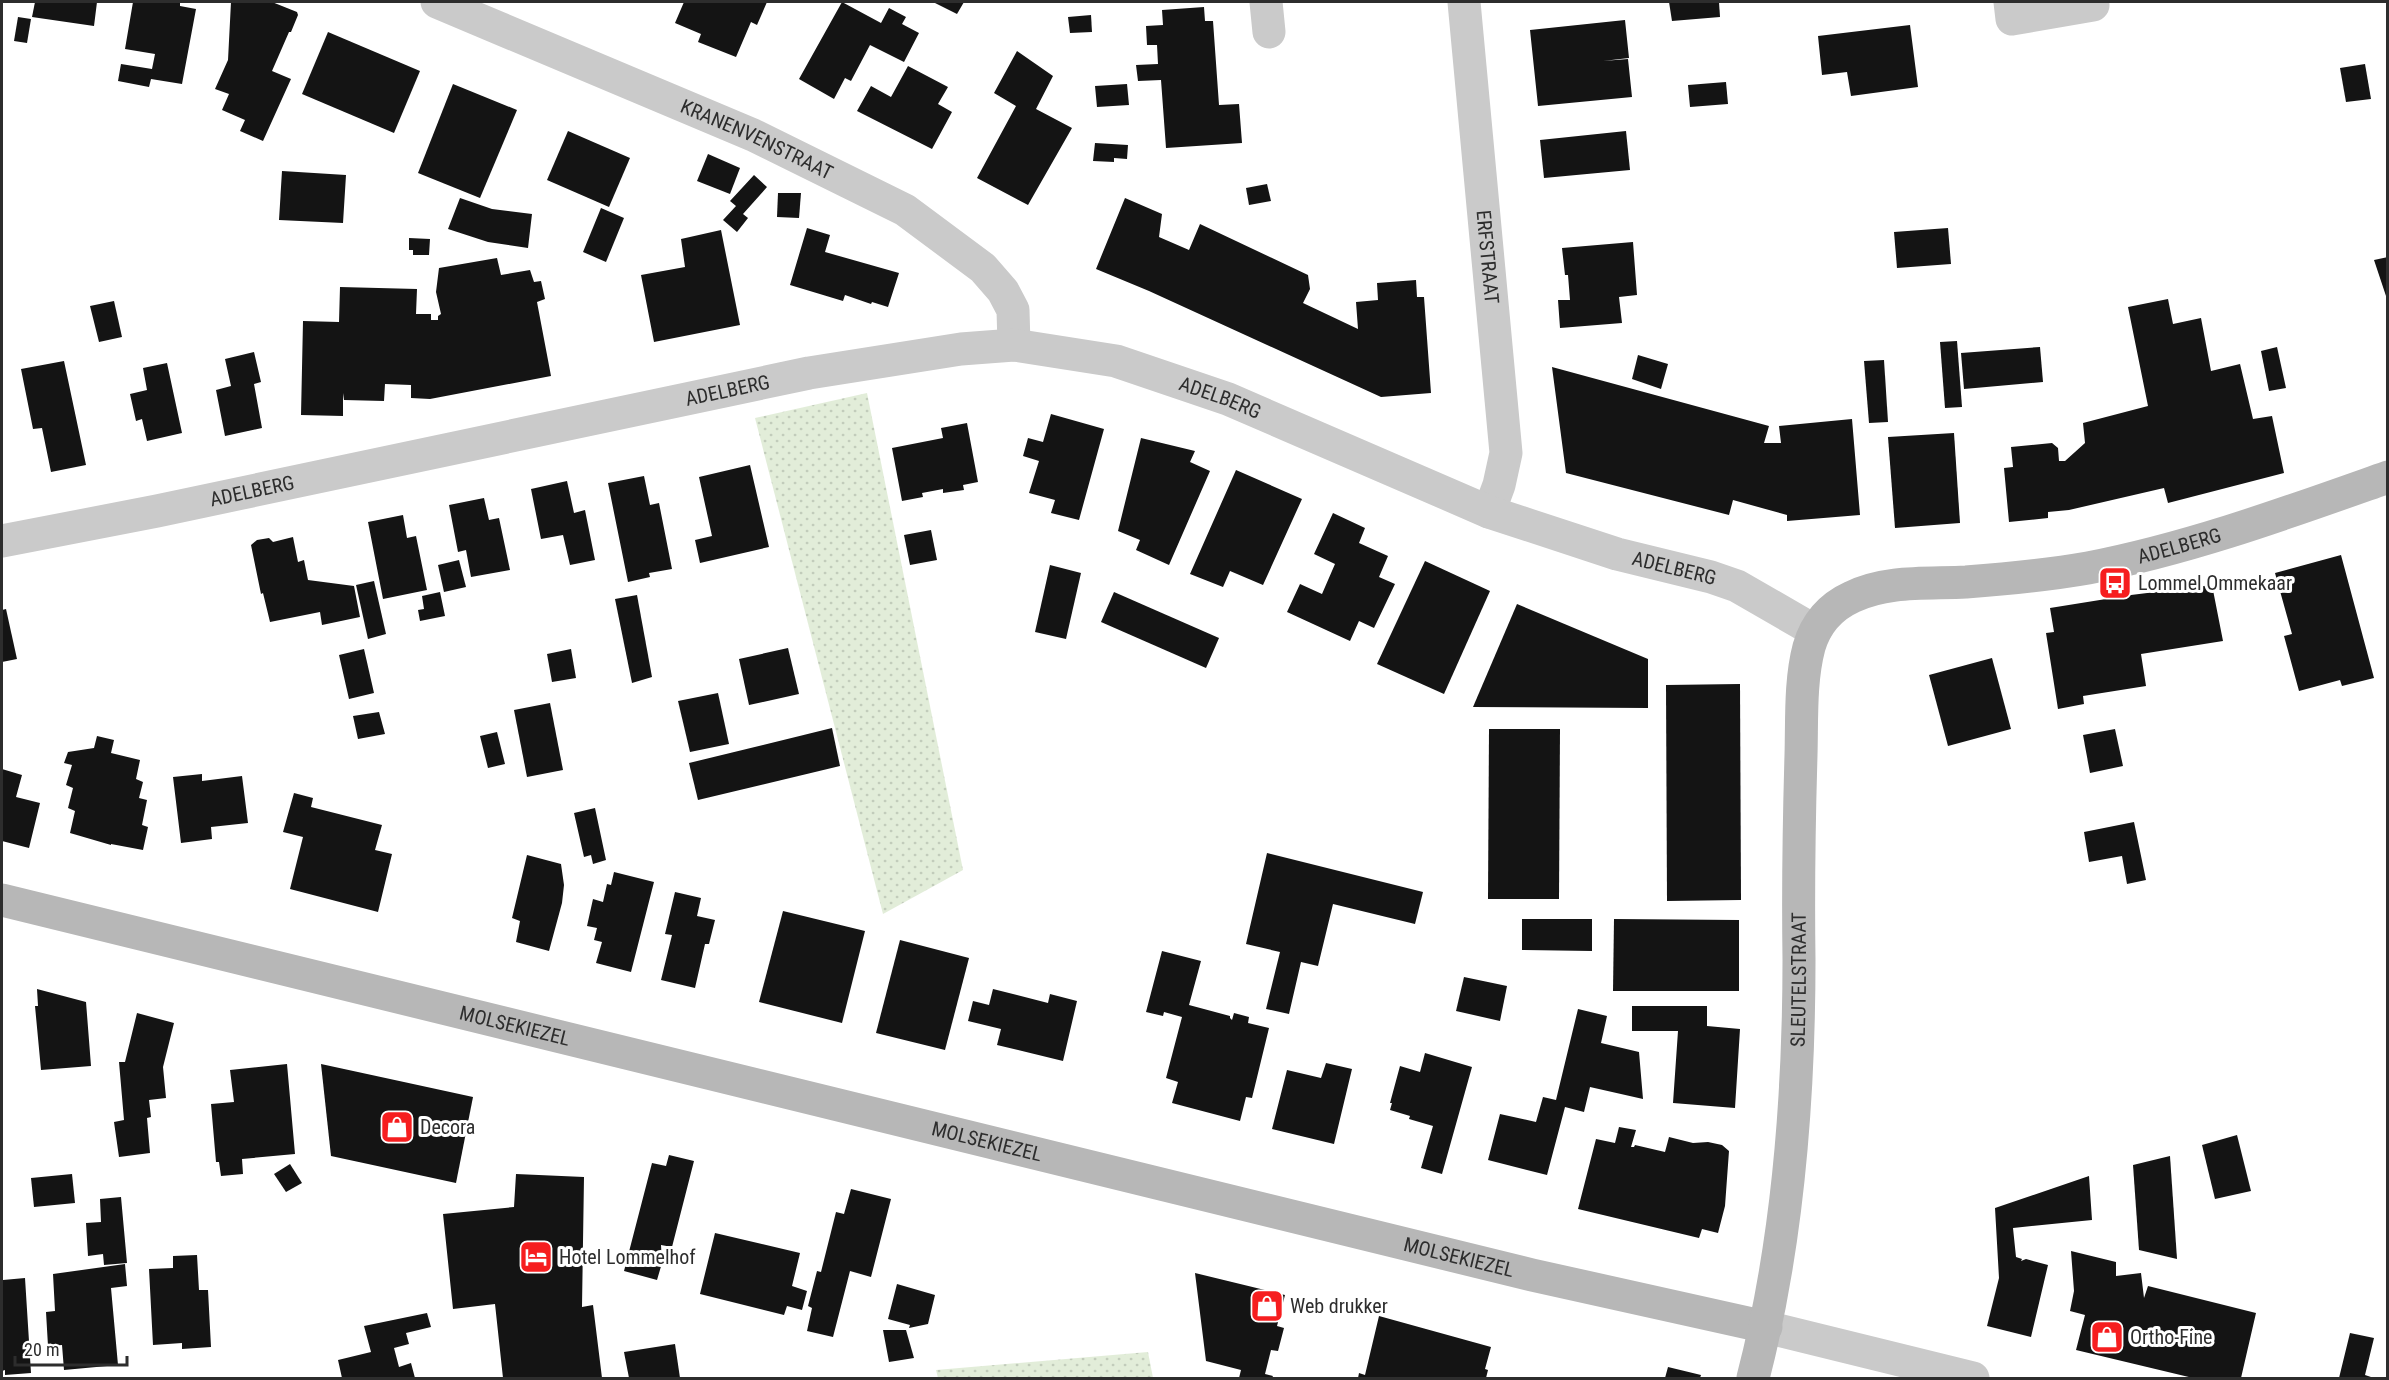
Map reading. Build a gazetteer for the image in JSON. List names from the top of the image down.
{
  "streets": {
    "main road": ["ADELBERG", "SLEUTELSTRAAT", "MOLSEKIEZEL"],
    "street": ["KRANENVENSTRAAT", "ERFSTRAAT"]
  },
  "crossings": [
    ["KRANENVENSTRAAT", "ADELBERG"],
    ["ERFSTRAAT", "ADELBERG"],
    ["ADELBERG", "SLEUTELSTRAAT"],
    ["SLEUTELSTRAAT", "MOLSEKIEZEL"]
  ],
  "places": {
    "bus stop": ["Lommel Ommekaar"],
    "shop": ["Decora", "Web drukker", "Ortho-Fine"],
    "hotel": ["Hotel Lommelhof"]
  },
  "scale_bar": "20 m"
}
